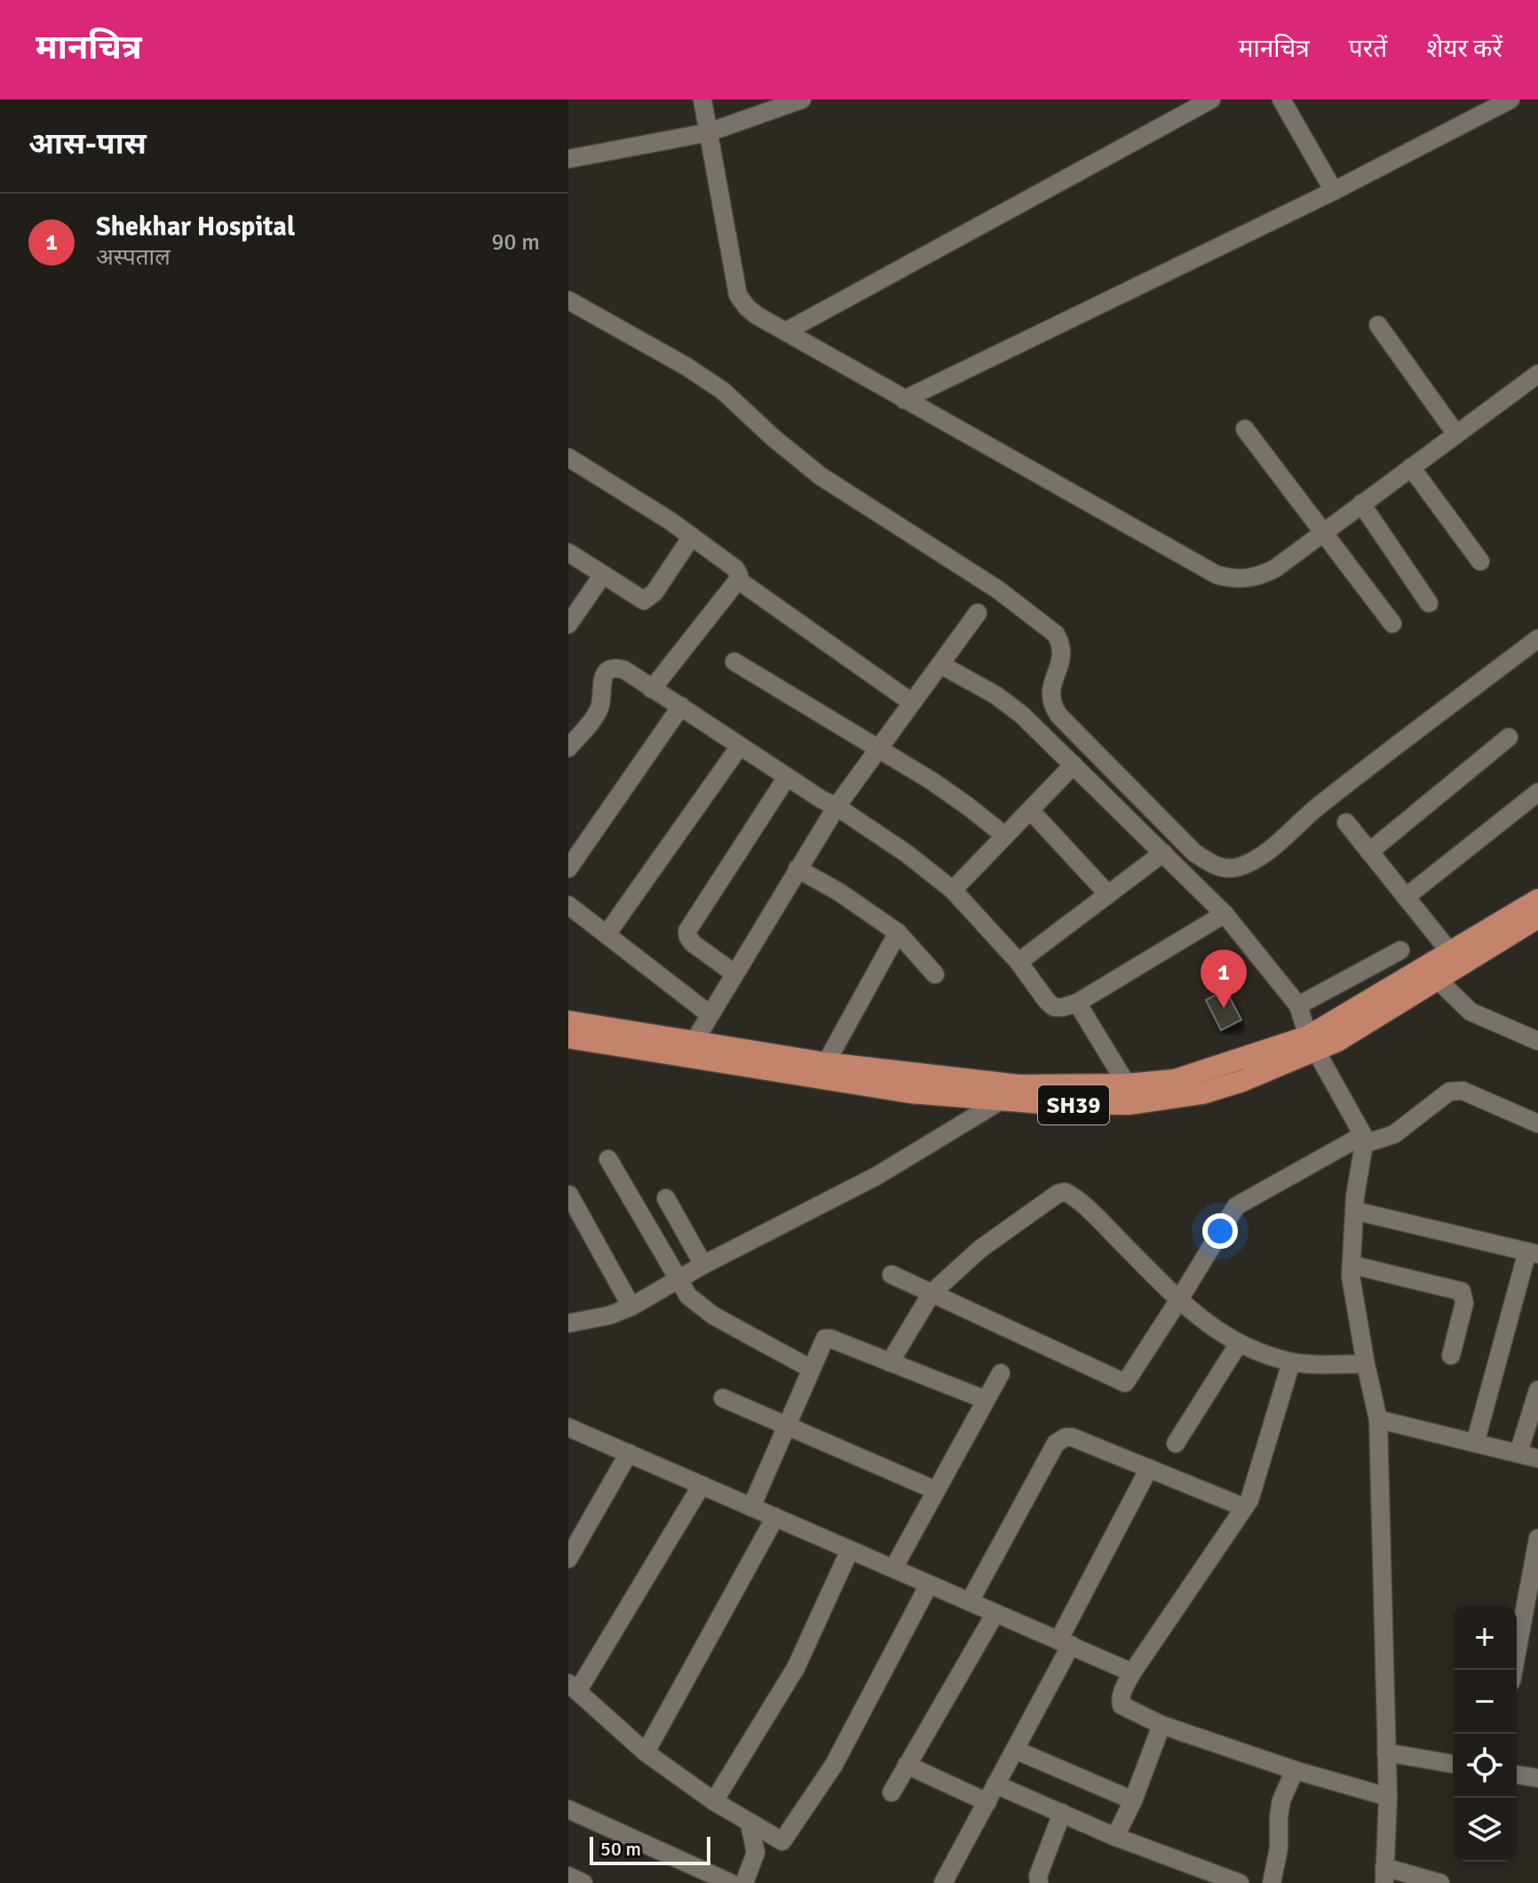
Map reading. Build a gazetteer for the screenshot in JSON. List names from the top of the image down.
{
  "streets": {
    "main road": ["SH39"]
  },
  "scale_bar": "50 m",
  "page": {
    "header": "मानचित्र",
    "nav": ["मानचित्र", "परतें", "शेयर करें"],
    "heading": "आस-पास",
    "list": [
      {
        "mark": "1",
        "name": "Shekhar Hospital",
        "note": "अस्पताल",
        "value": "90 m"
      }
    ],
    "pins": "1",
    "map_buttons": ["+", "−"],
    "scale": "50 m"
  }
}
